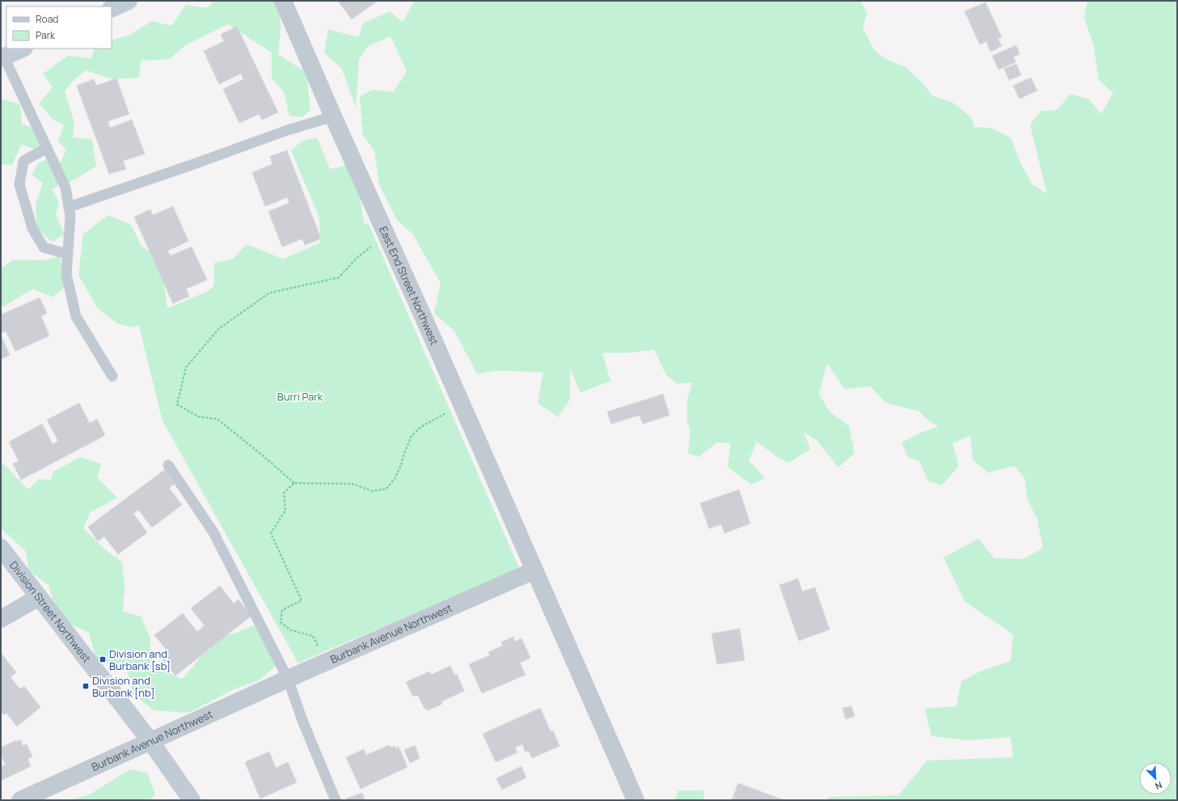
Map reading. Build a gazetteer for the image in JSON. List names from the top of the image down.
{
  "streets": {
    "street": ["East End Street Northwest", "Division Street Northwest", "Burbank Avenue Northwest"]
  },
  "crossings": [
    ["East End Street Northwest", "Burbank Avenue Northwest"],
    ["Division Street Northwest", "Burbank Avenue Northwest"]
  ],
  "parks": ["Burri Park"],
  "places": {
    "transit": ["Division and Burbank [sb]", "Division and Burbank [nb]"]
  },
  "legend": ["Road", "Park"],
  "north": "bottom right"
}
